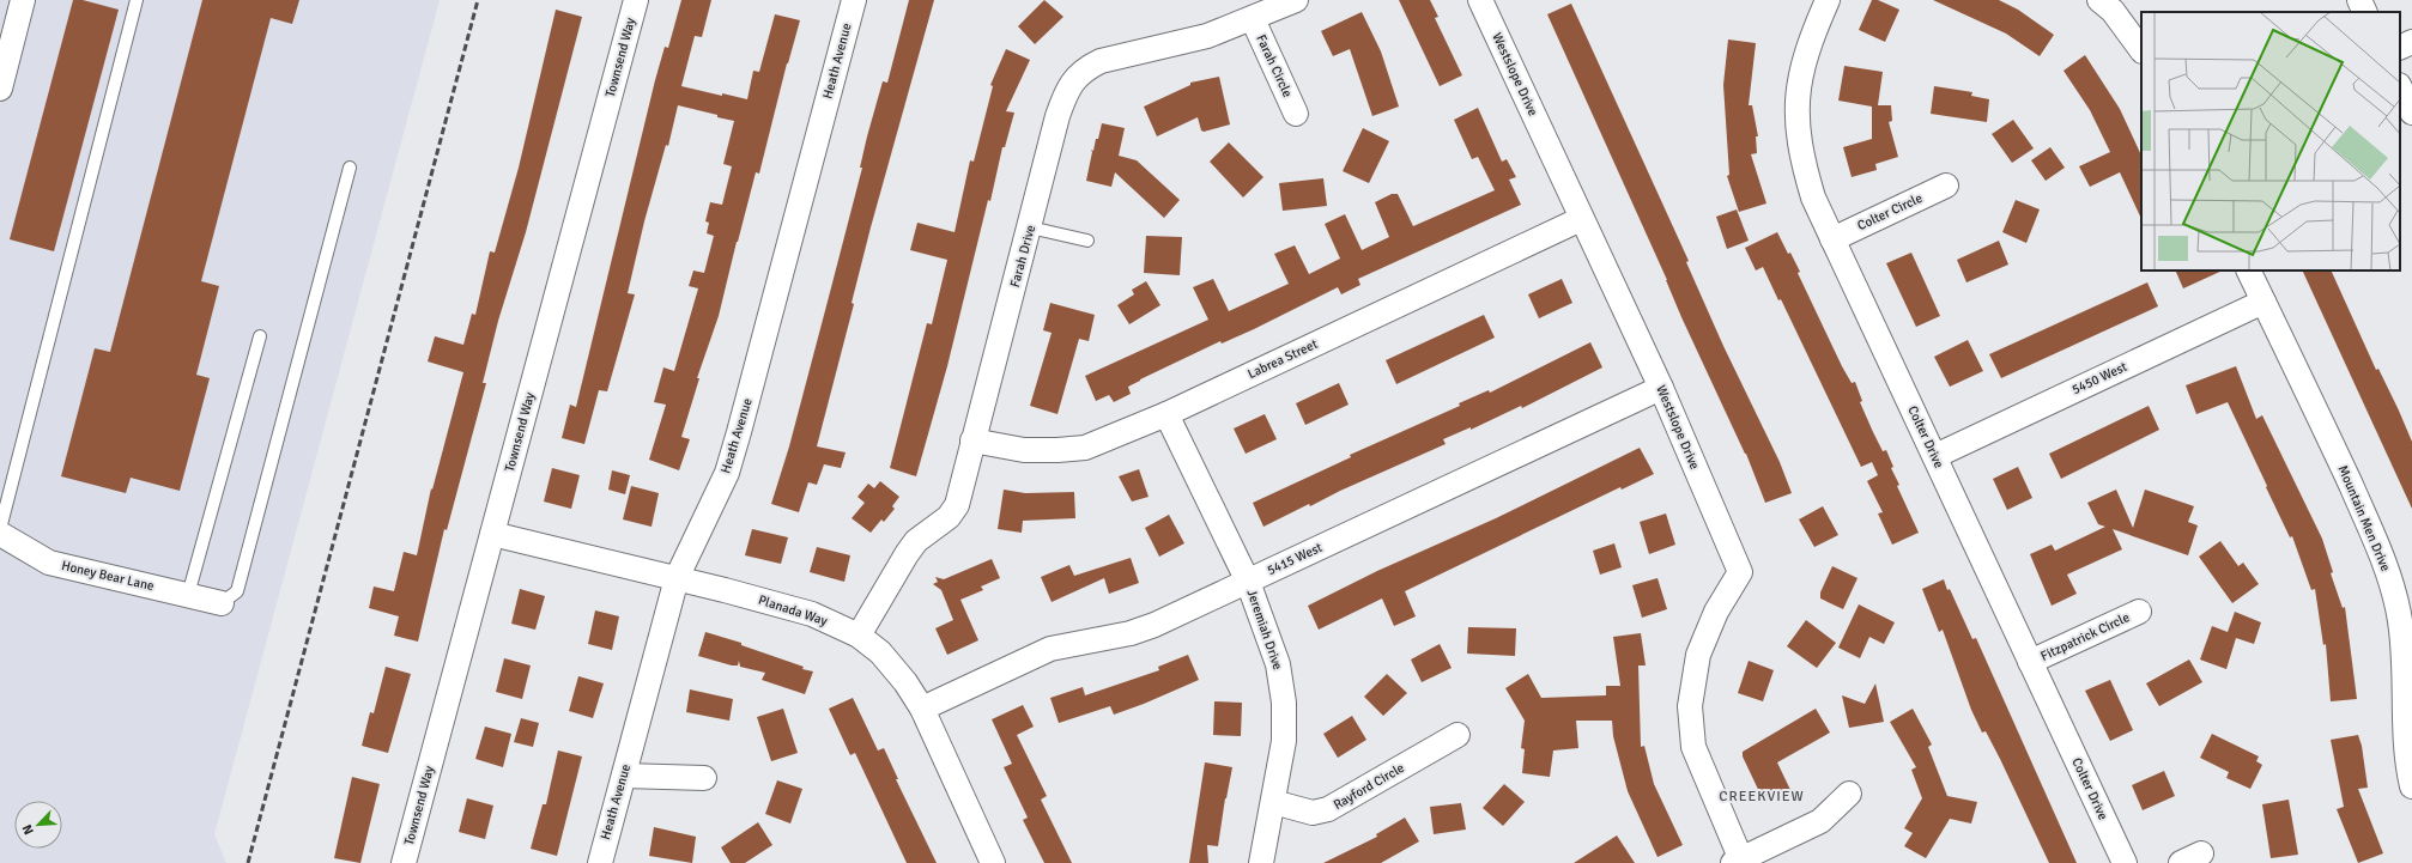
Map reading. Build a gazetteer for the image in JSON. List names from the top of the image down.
{
  "streets": {
    "street": [
      "Townsend Way",
      "Heath Avenue",
      "Farah Circle",
      "Westslope Drive",
      "Colter Circle",
      "Farah Drive",
      "Labrea Street",
      "5450 West",
      "Colter Drive",
      "Mountain Men Drive",
      "5415 West",
      "Honey Bear Lane",
      "Planada Way",
      "Jeremiah Drive",
      "Fitzpatrick Circle",
      "Rayford Circle"
    ]
  },
  "crossings": [
    ["Townsend Way", "Planada Way"],
    ["Heath Avenue", "Planada Way"],
    ["Farah Circle", "Farah Drive"],
    ["Westslope Drive", "Labrea Street"],
    ["Westslope Drive", "5415 West"],
    ["Colter Circle", "Colter Drive"],
    ["Farah Drive", "Labrea Street"],
    ["Farah Drive", "Planada Way"],
    ["Labrea Street", "Jeremiah Drive"],
    ["5450 West", "Colter Drive"],
    ["5450 West", "Mountain Men Drive"],
    ["Colter Drive", "Fitzpatrick Circle"],
    ["5415 West", "Planada Way"],
    ["5415 West", "Jeremiah Drive"],
    ["Jeremiah Drive", "Rayford Circle"]
  ],
  "districts": ["CREEKVIEW"],
  "north": "bottom left"
}
